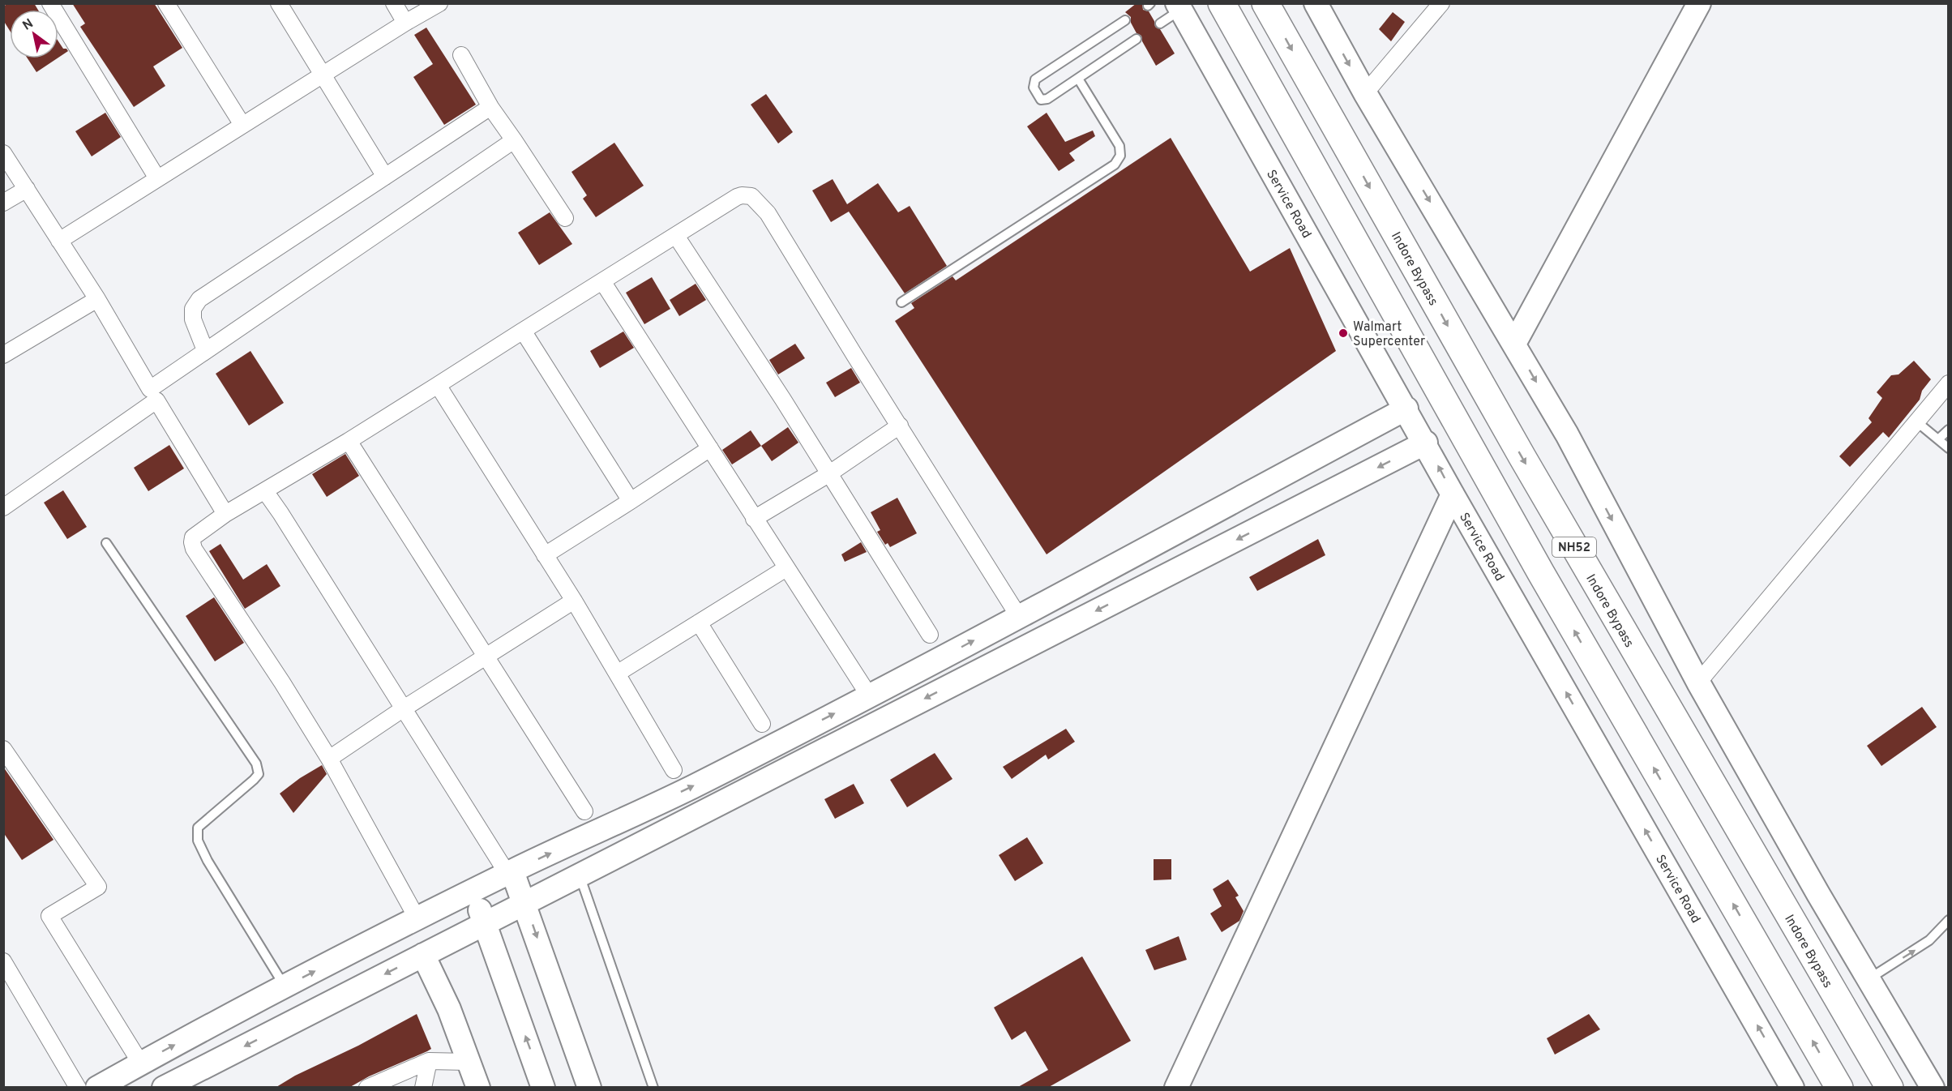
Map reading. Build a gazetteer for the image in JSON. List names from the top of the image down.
{
  "streets": {
    "highway": ["Indore Bypass", "NH52"],
    "street": ["Service Road"]
  },
  "places": ["Walmart Supercenter"],
  "north": "top left"
}
